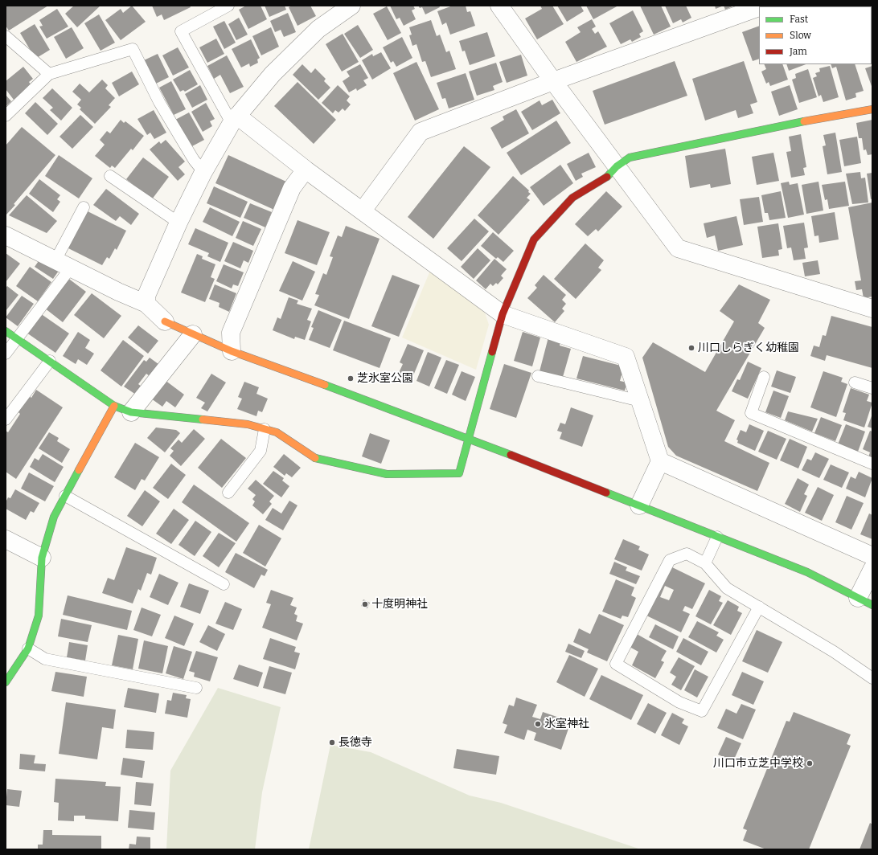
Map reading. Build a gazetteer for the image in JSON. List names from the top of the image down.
{
  "places": [
    "川口しらぎく幼稚園",
    "芝氷室公園",
    "十度明神社",
    "氷室神社",
    "長徳寺",
    "川口市立芝中学校"
  ],
  "legend": ["Fast", "Slow", "Jam"]
}
